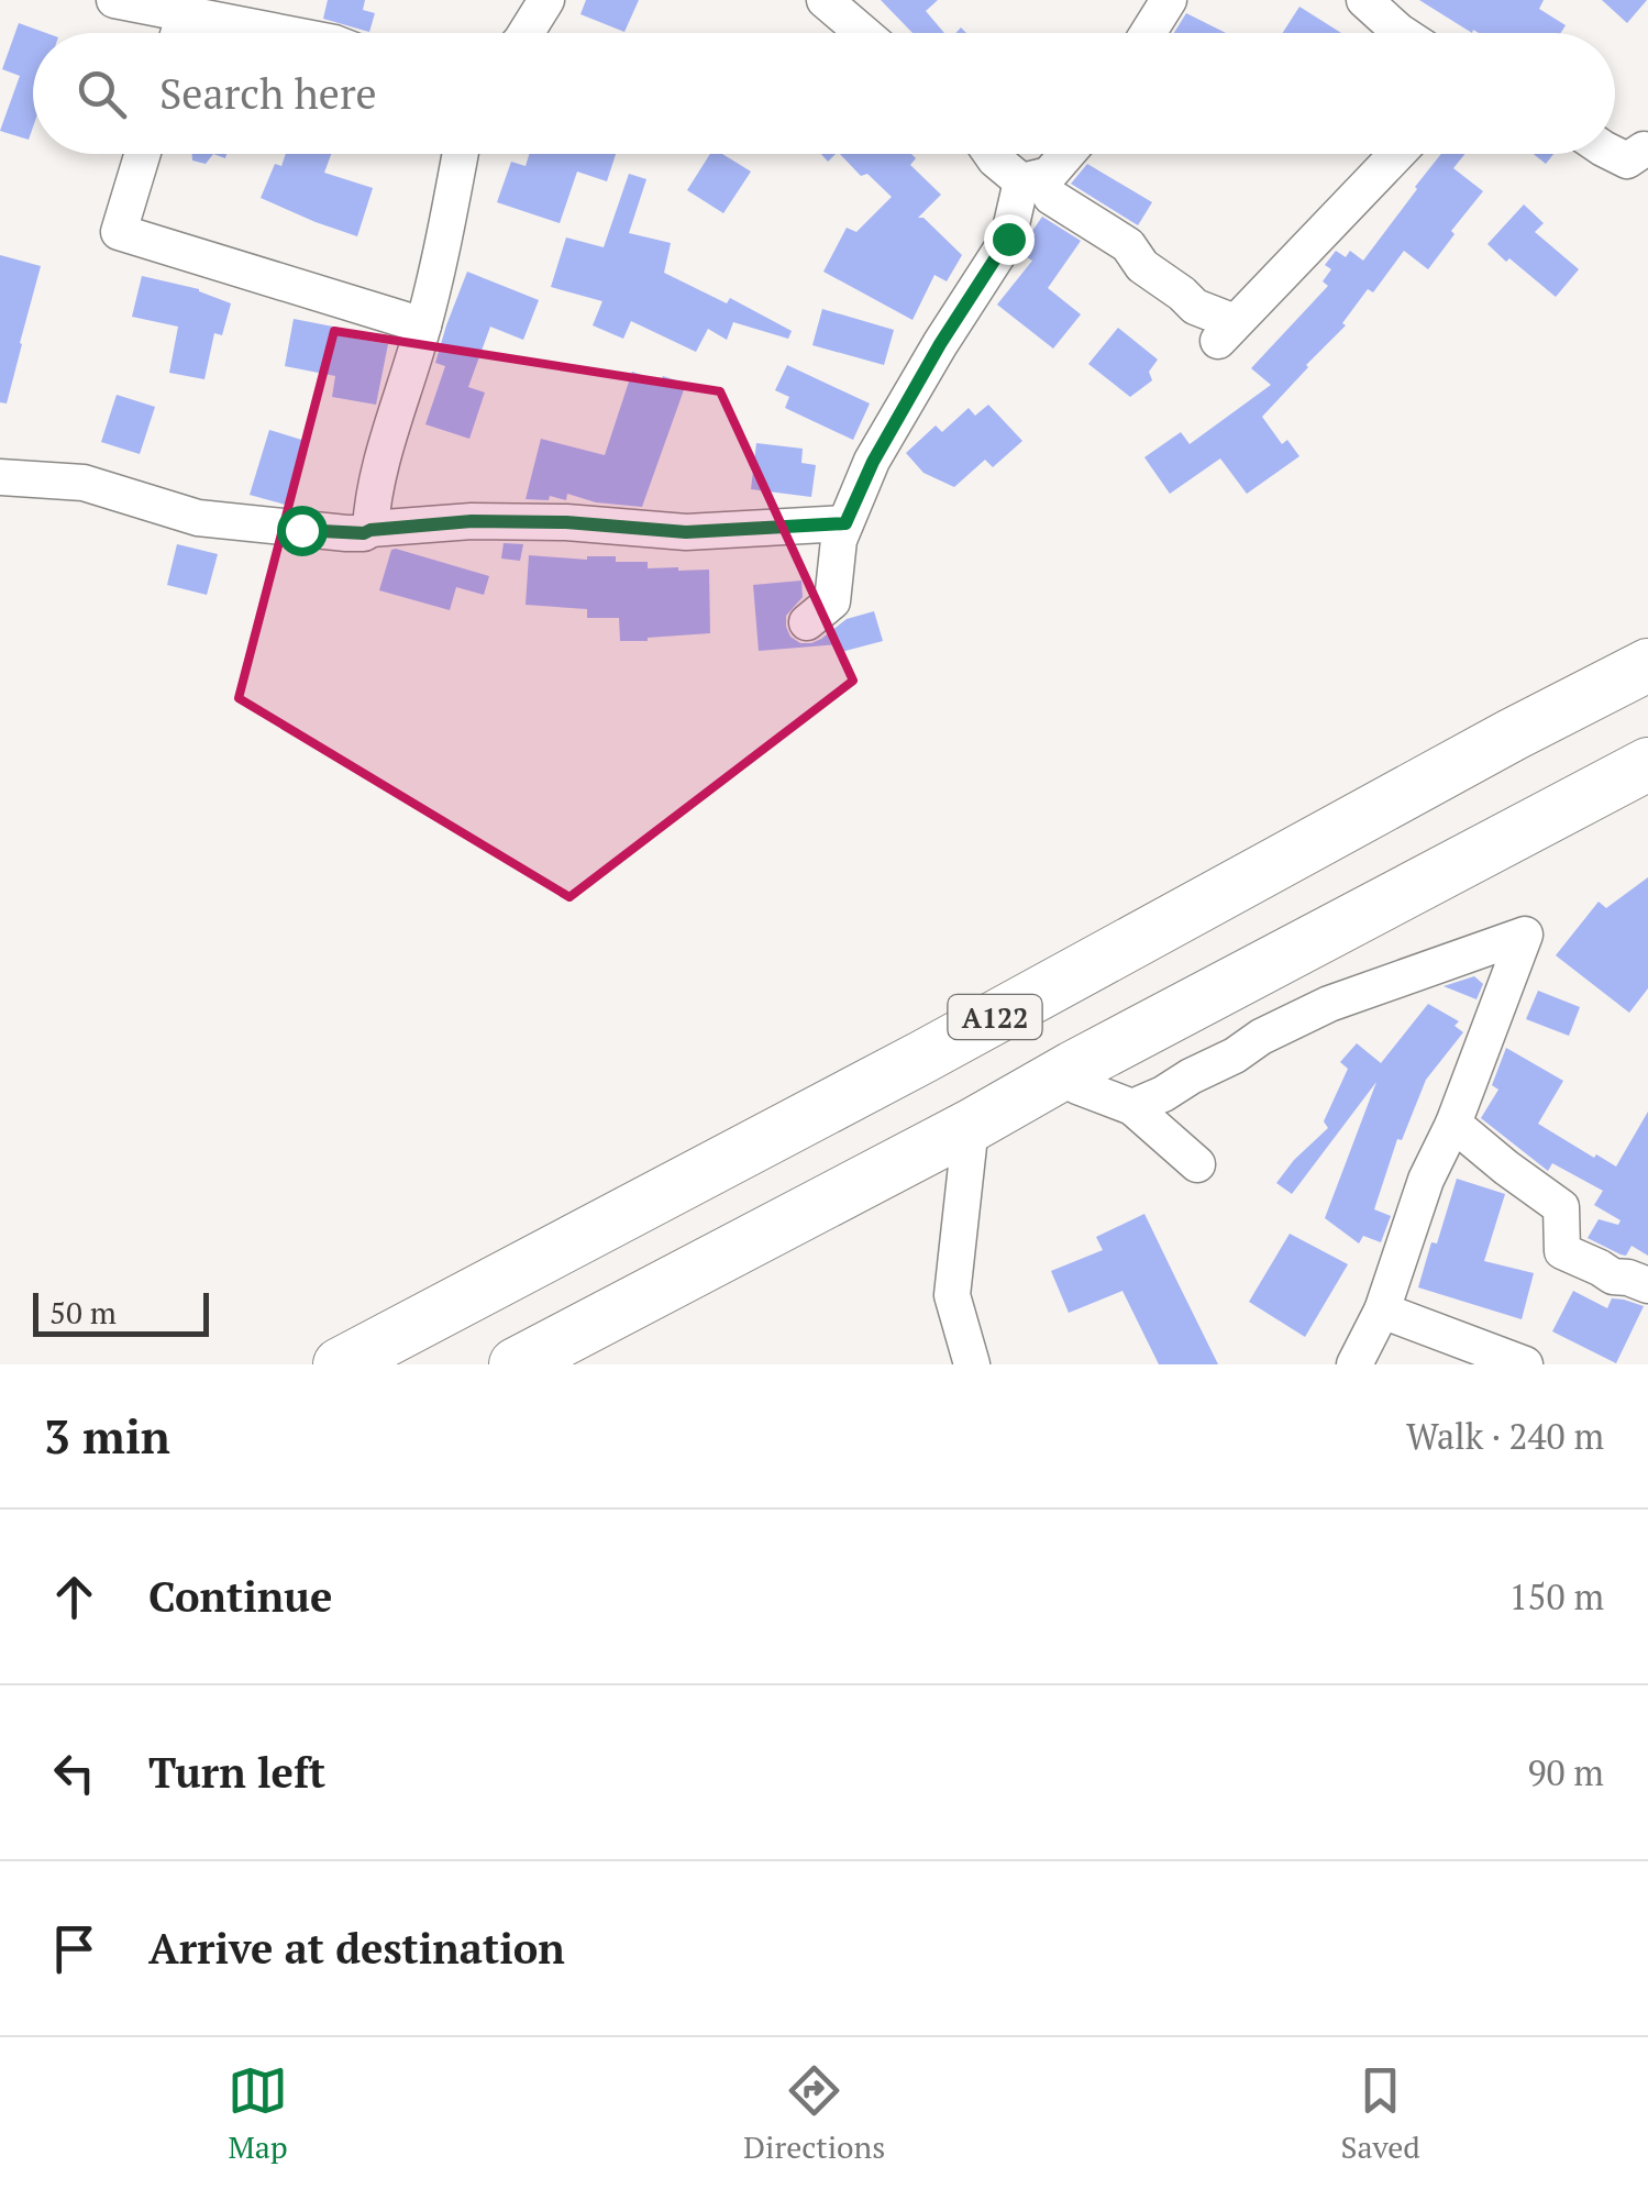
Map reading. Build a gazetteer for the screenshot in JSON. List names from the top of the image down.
{
  "streets": {
    "highway": ["A122"]
  },
  "scale_bar": "50 m",
  "page": {
    "search": "Search here",
    "scale": "50 m",
    "heading": ["3 min", "Walk · 240 m"],
    "list": [
      ["Continue", "150 m"],
      ["Turn left", "90 m"],
      "Arrive at destination"
    ],
    "nav": ["Map", "Directions", "Saved"]
  }
}
